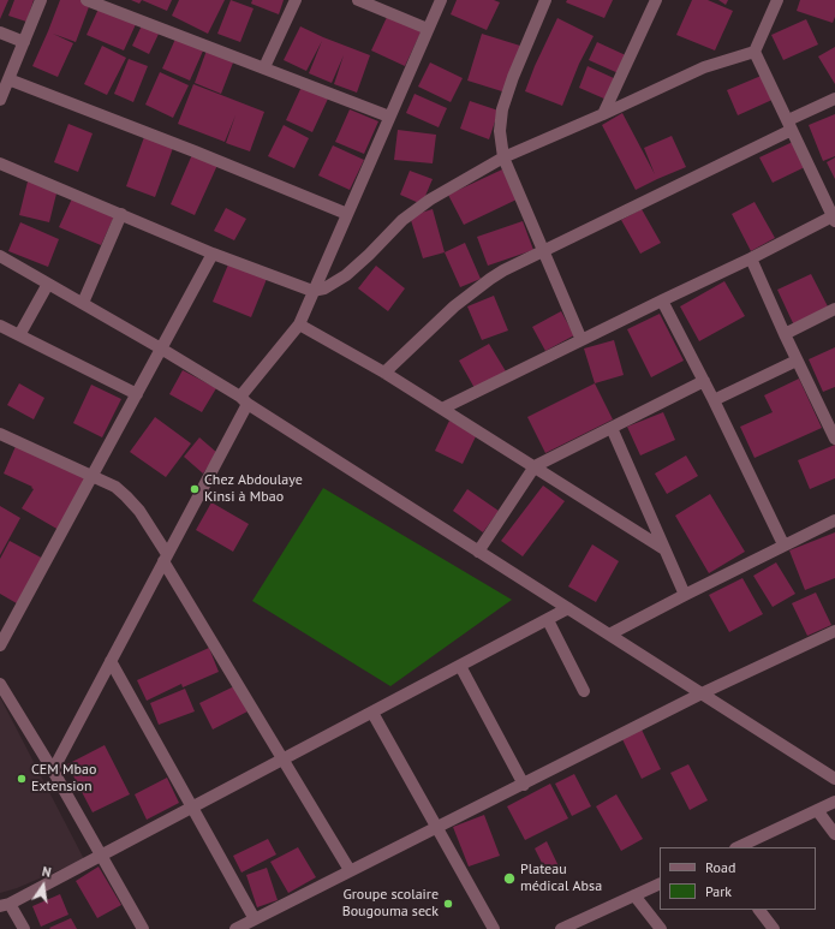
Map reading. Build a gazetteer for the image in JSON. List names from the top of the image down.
{
  "places": [
    "Chez Abdoulaye Kinsi à Mbao",
    "CEM Mbao Extension",
    "Plateau médical Absa",
    "Groupe scolaire Bougouma seck"
  ],
  "legend": ["Road", "Park"],
  "north": "top"
}
